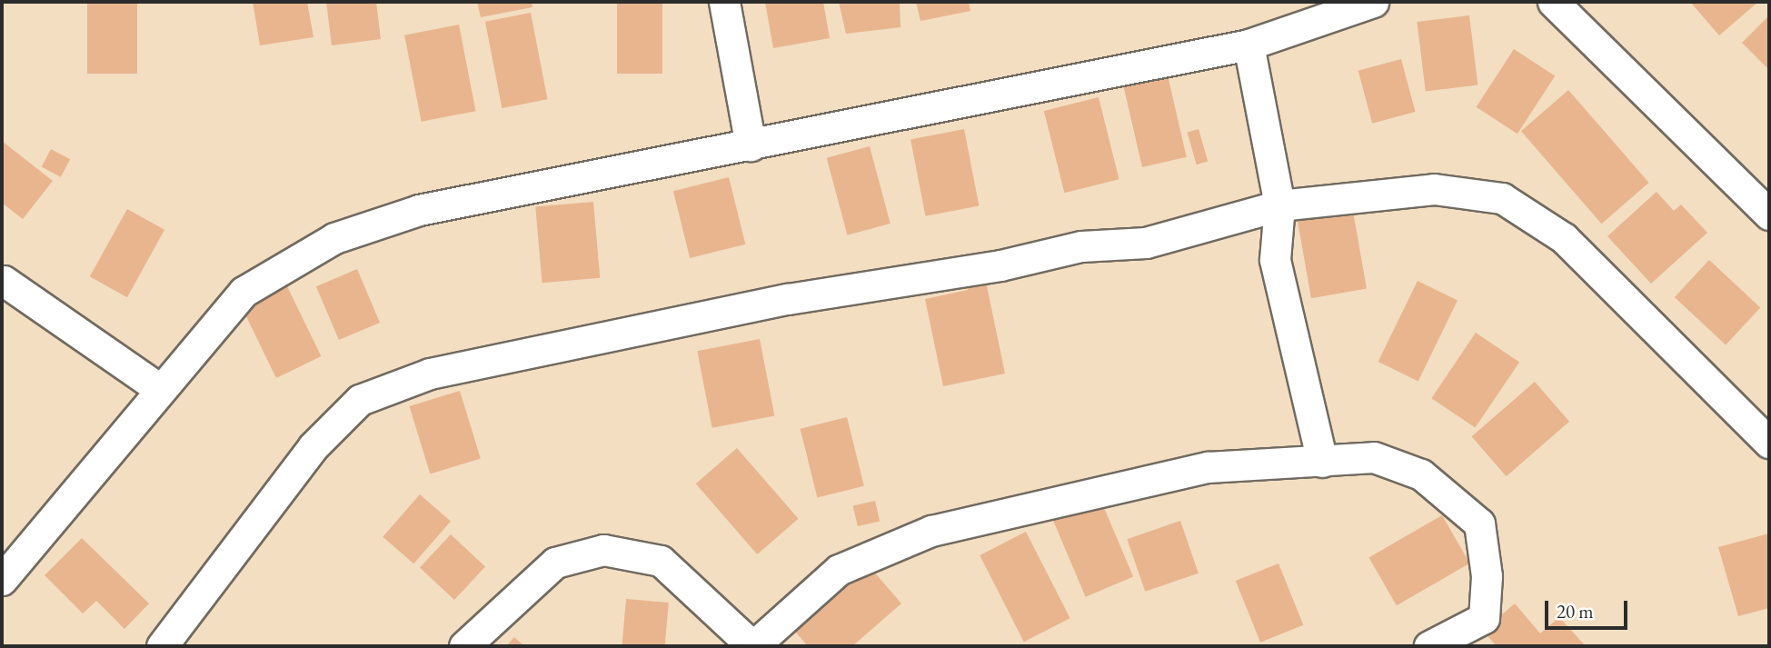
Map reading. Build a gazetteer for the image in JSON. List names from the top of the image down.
{
  "scale_bar": "20 m"
}
